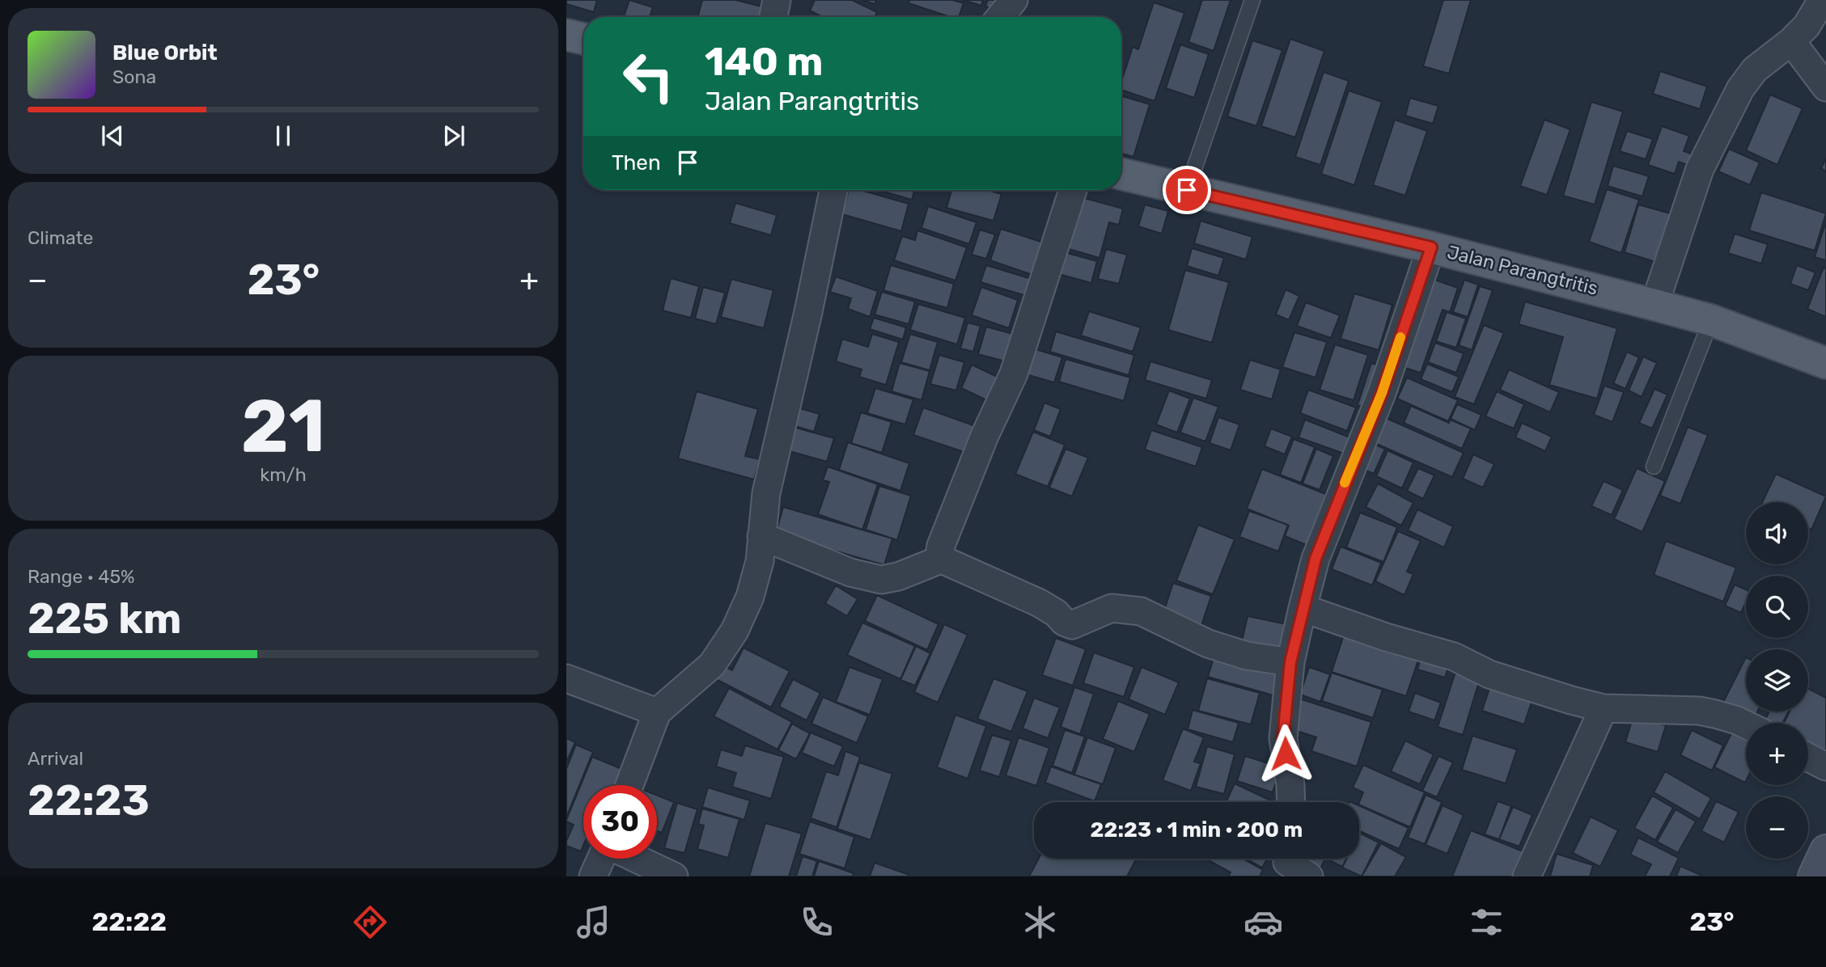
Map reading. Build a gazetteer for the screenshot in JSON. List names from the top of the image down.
{
  "streets": {
    "main road": ["Jalan Parangtritis"]
  },
  "page": {
    "turn": ["140 m", "Jalan Parangtritis"],
    "song": ["Blue Orbit", "Sona"],
    "then": "Then",
    "tile": [
      "Climate",
      ["21", "km/h"],
      ["Range · 45%", "225 km"],
      ["Arrival", "22:23"]
    ],
    "heat": ["−", "23°", "+"],
    "map_buttons": ["+", "−"],
    "limit": "30",
    "trip": "22:23 · 1 min · 200 m",
    "tabs": ["22:22", "23°"]
  }
}
